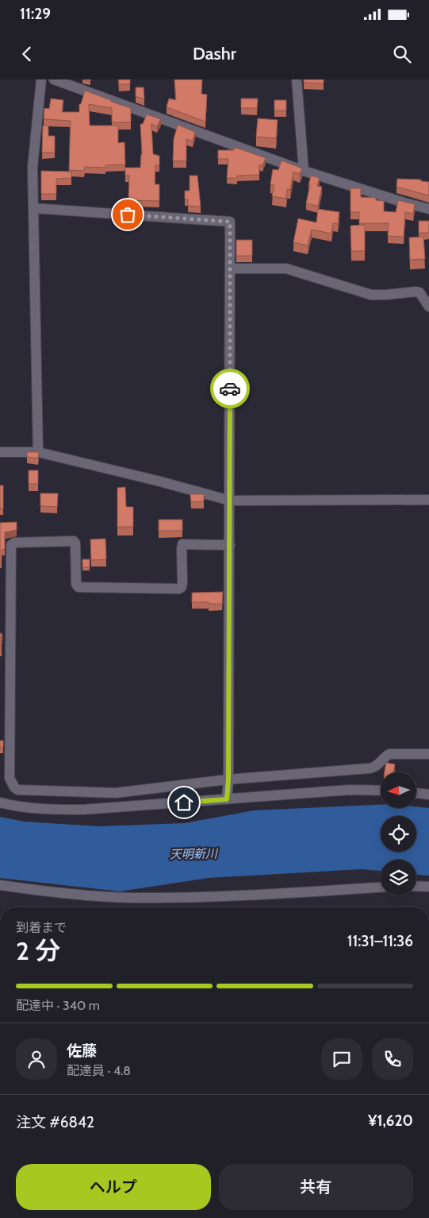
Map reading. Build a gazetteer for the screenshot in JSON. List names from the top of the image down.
{
  "water": ["天明新川"],
  "north": "left",
  "page": {
    "status": "11:29",
    "header": "Dashr",
    "heading": ["2 分", "到着まで", "11:31–11:36"],
    "panel": [
      "佐藤",
      "配達員 · 4.8",
      "注文 #6842",
      "¥1,620"
    ],
    "bar": "配達中 · 340 m",
    "buttons": ["ヘルプ", "共有"]
  }
}
